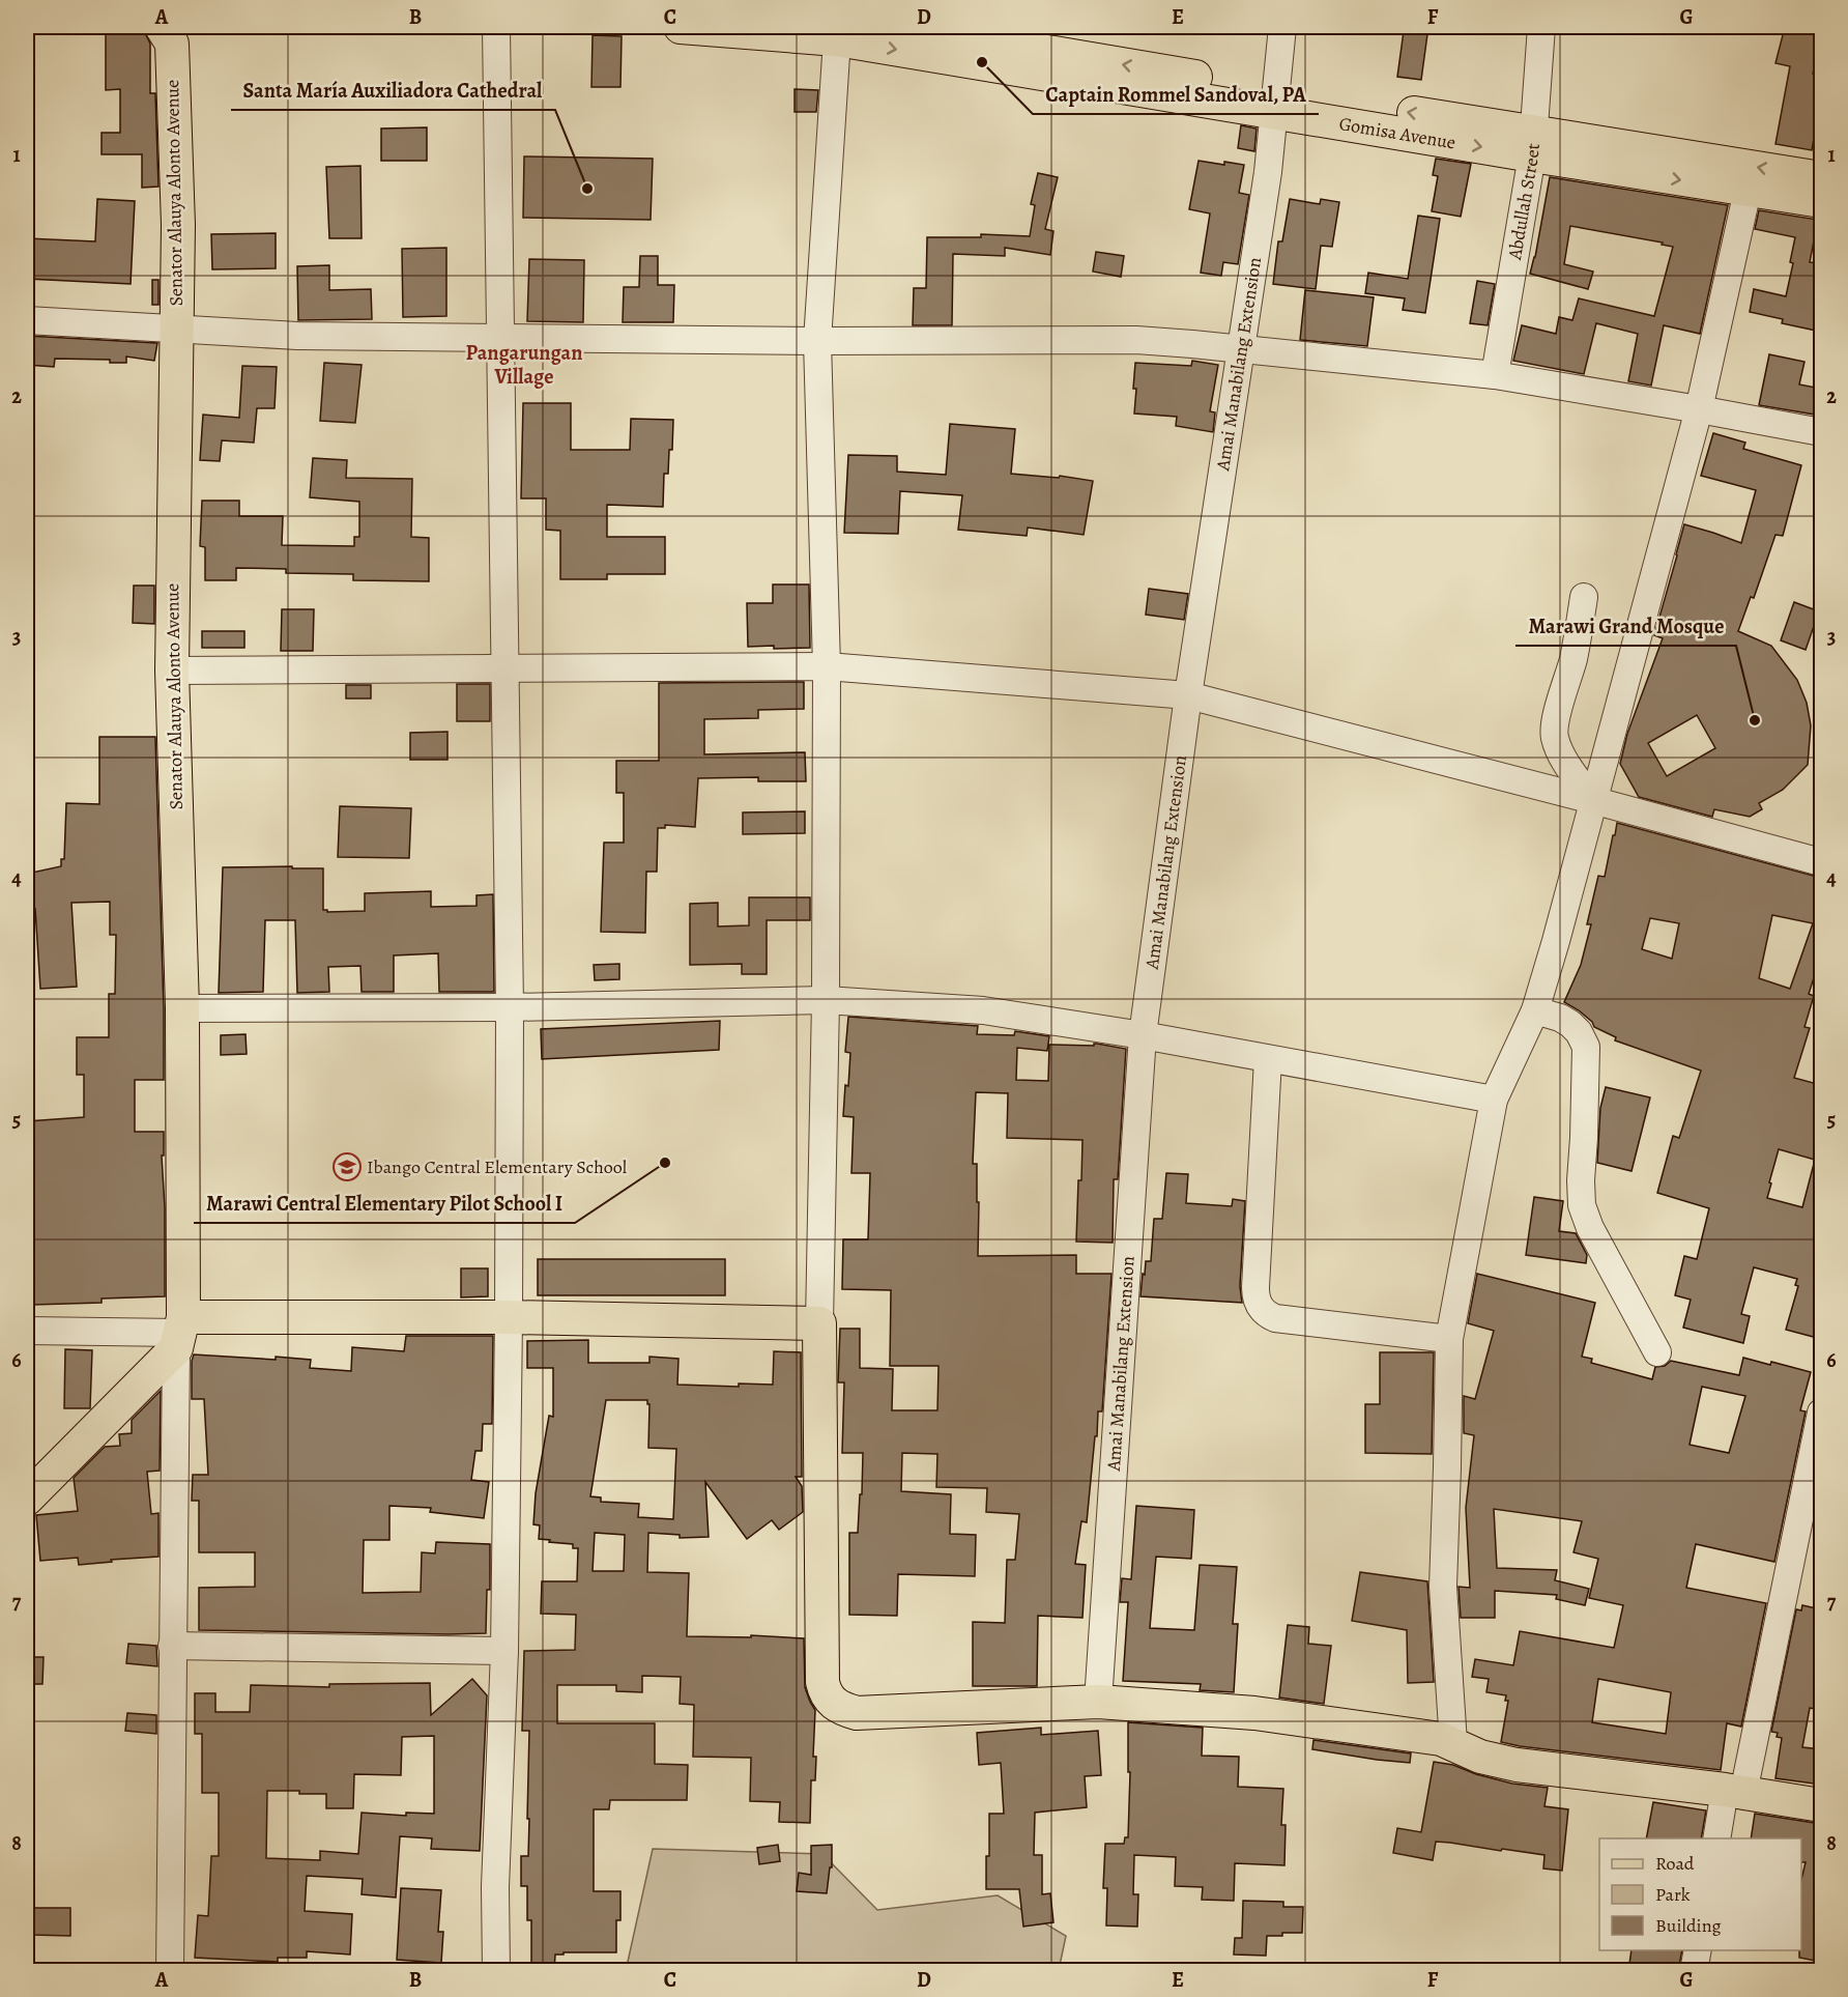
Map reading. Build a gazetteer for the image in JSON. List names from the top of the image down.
{
  "streets": {
    "main road": ["Gomisa Avenue", "Senator Alauya Alonto Avenue"],
    "street": ["Abdullah Street", "Amai Manabilang Extension"]
  },
  "crossings": [
    ["Gomisa Avenue", "Abdullah Street"],
    ["Gomisa Avenue", "Amai Manabilang Extension"]
  ],
  "districts": ["Pangarungan Village"],
  "places": {
    "other": [
      "Captain Rommel Sandoval, PA",
      "Santa María Auxiliadora Cathedral",
      "Marawi Grand Mosque",
      "Marawi Central Elementary Pilot School I"
    ],
    "school or university": ["Ibango Central Elementary School"]
  },
  "legend": ["Road", "Park", "Building"],
  "grid": {
    "columns": [
      "A",
      "B",
      "C",
      "D",
      "E",
      "F",
      "G"
    ],
    "rows": [
      "1",
      "2",
      "3",
      "4",
      "5",
      "6",
      "7",
      "8"
    ]
  }
}
